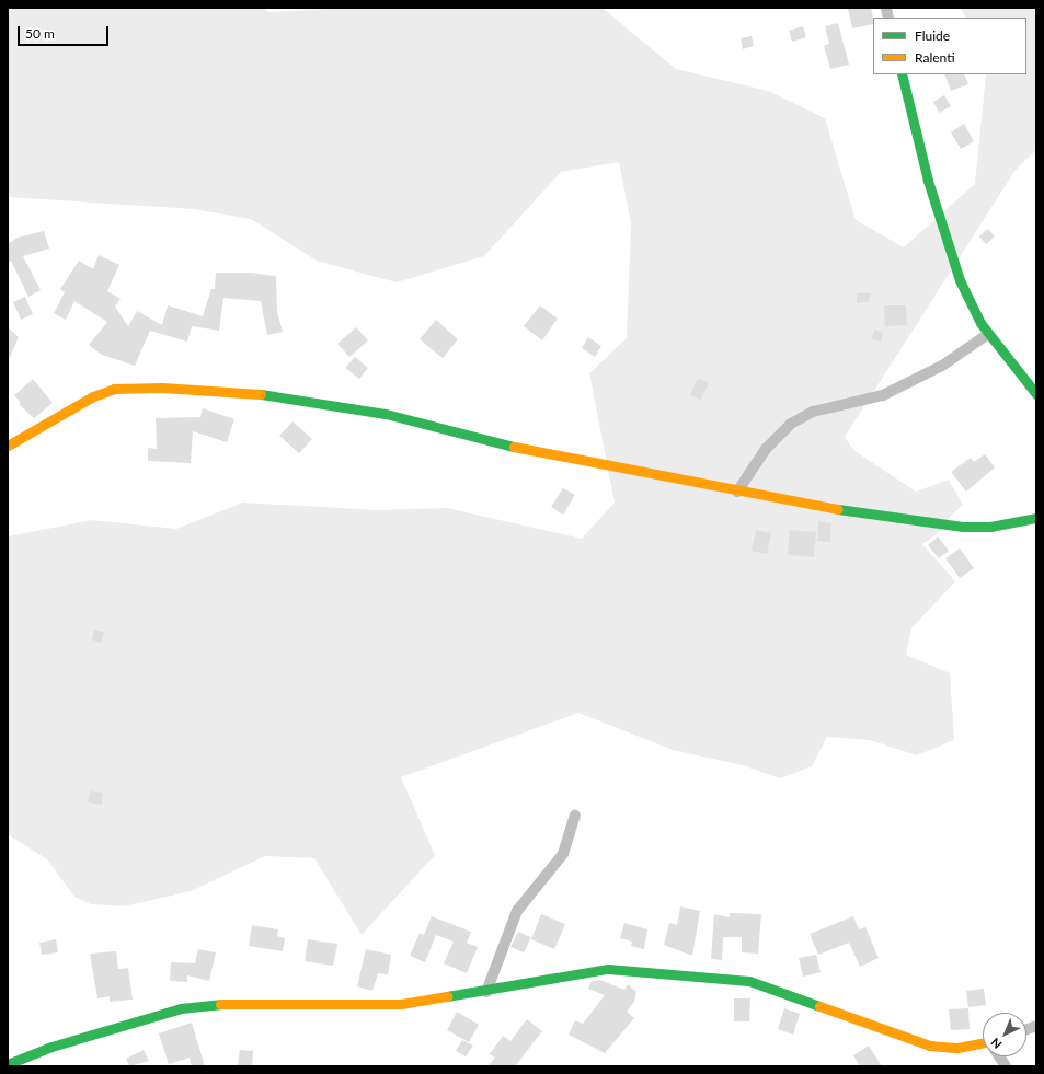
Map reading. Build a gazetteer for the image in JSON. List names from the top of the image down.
{
  "legend": ["Fluide", "Ralenti"],
  "scale_bar": "50 m",
  "north": "bottom left"
}
